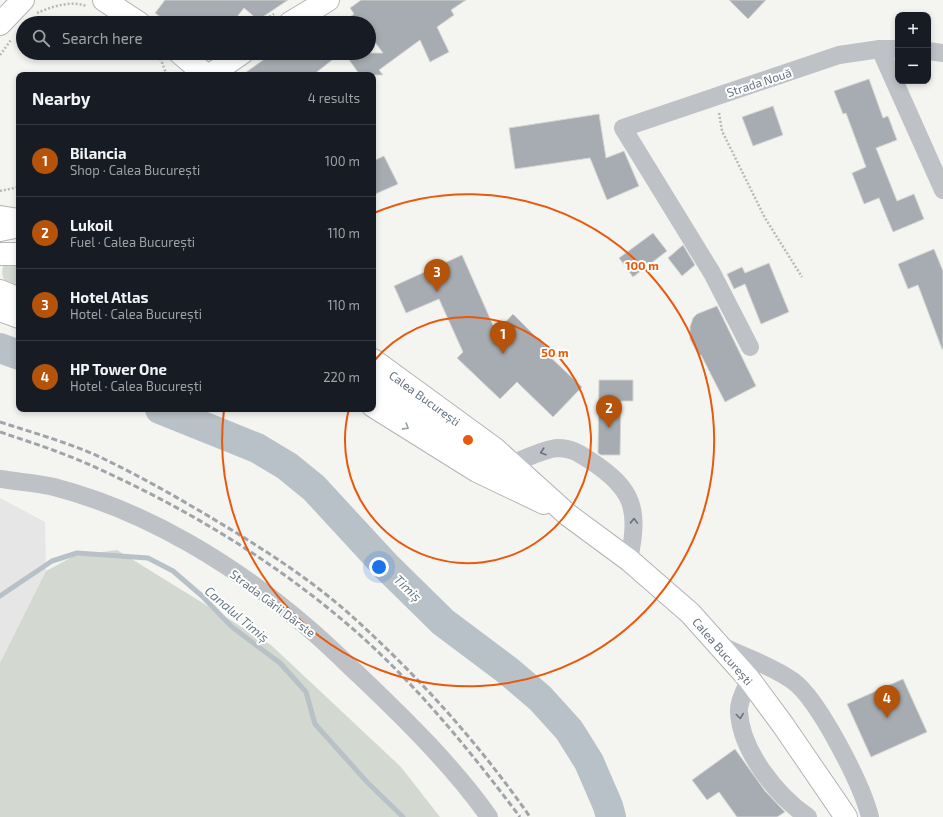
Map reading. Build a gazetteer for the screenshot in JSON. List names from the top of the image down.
{
  "streets": {
    "main road": ["Calea București"],
    "street": ["Strada Nouă", "Strada Gării Dârste"]
  },
  "water": ["Timiș", "Canalul Timiș"],
  "page": {
    "map_buttons": ["+", "−"],
    "search": "Search here",
    "heading": ["Nearby", "4 results"],
    "list": [
      {
        "mark": "1",
        "name": "Bilancia",
        "note": "Shop · Calea București",
        "value": "100 m"
      },
      {
        "mark": "2",
        "name": "Lukoil",
        "note": "Fuel · Calea București",
        "value": "110 m"
      },
      {
        "mark": "3",
        "name": "Hotel Atlas",
        "note": "Hotel · Calea București",
        "value": "110 m"
      },
      {
        "mark": "4",
        "name": "HP Tower One",
        "note": "Hotel · Calea București",
        "value": "220 m"
      }
    ],
    "pins": [
      "3",
      "1",
      "2",
      "4"
    ]
  },
  "rings": ["100 m", "50 m"]
}
